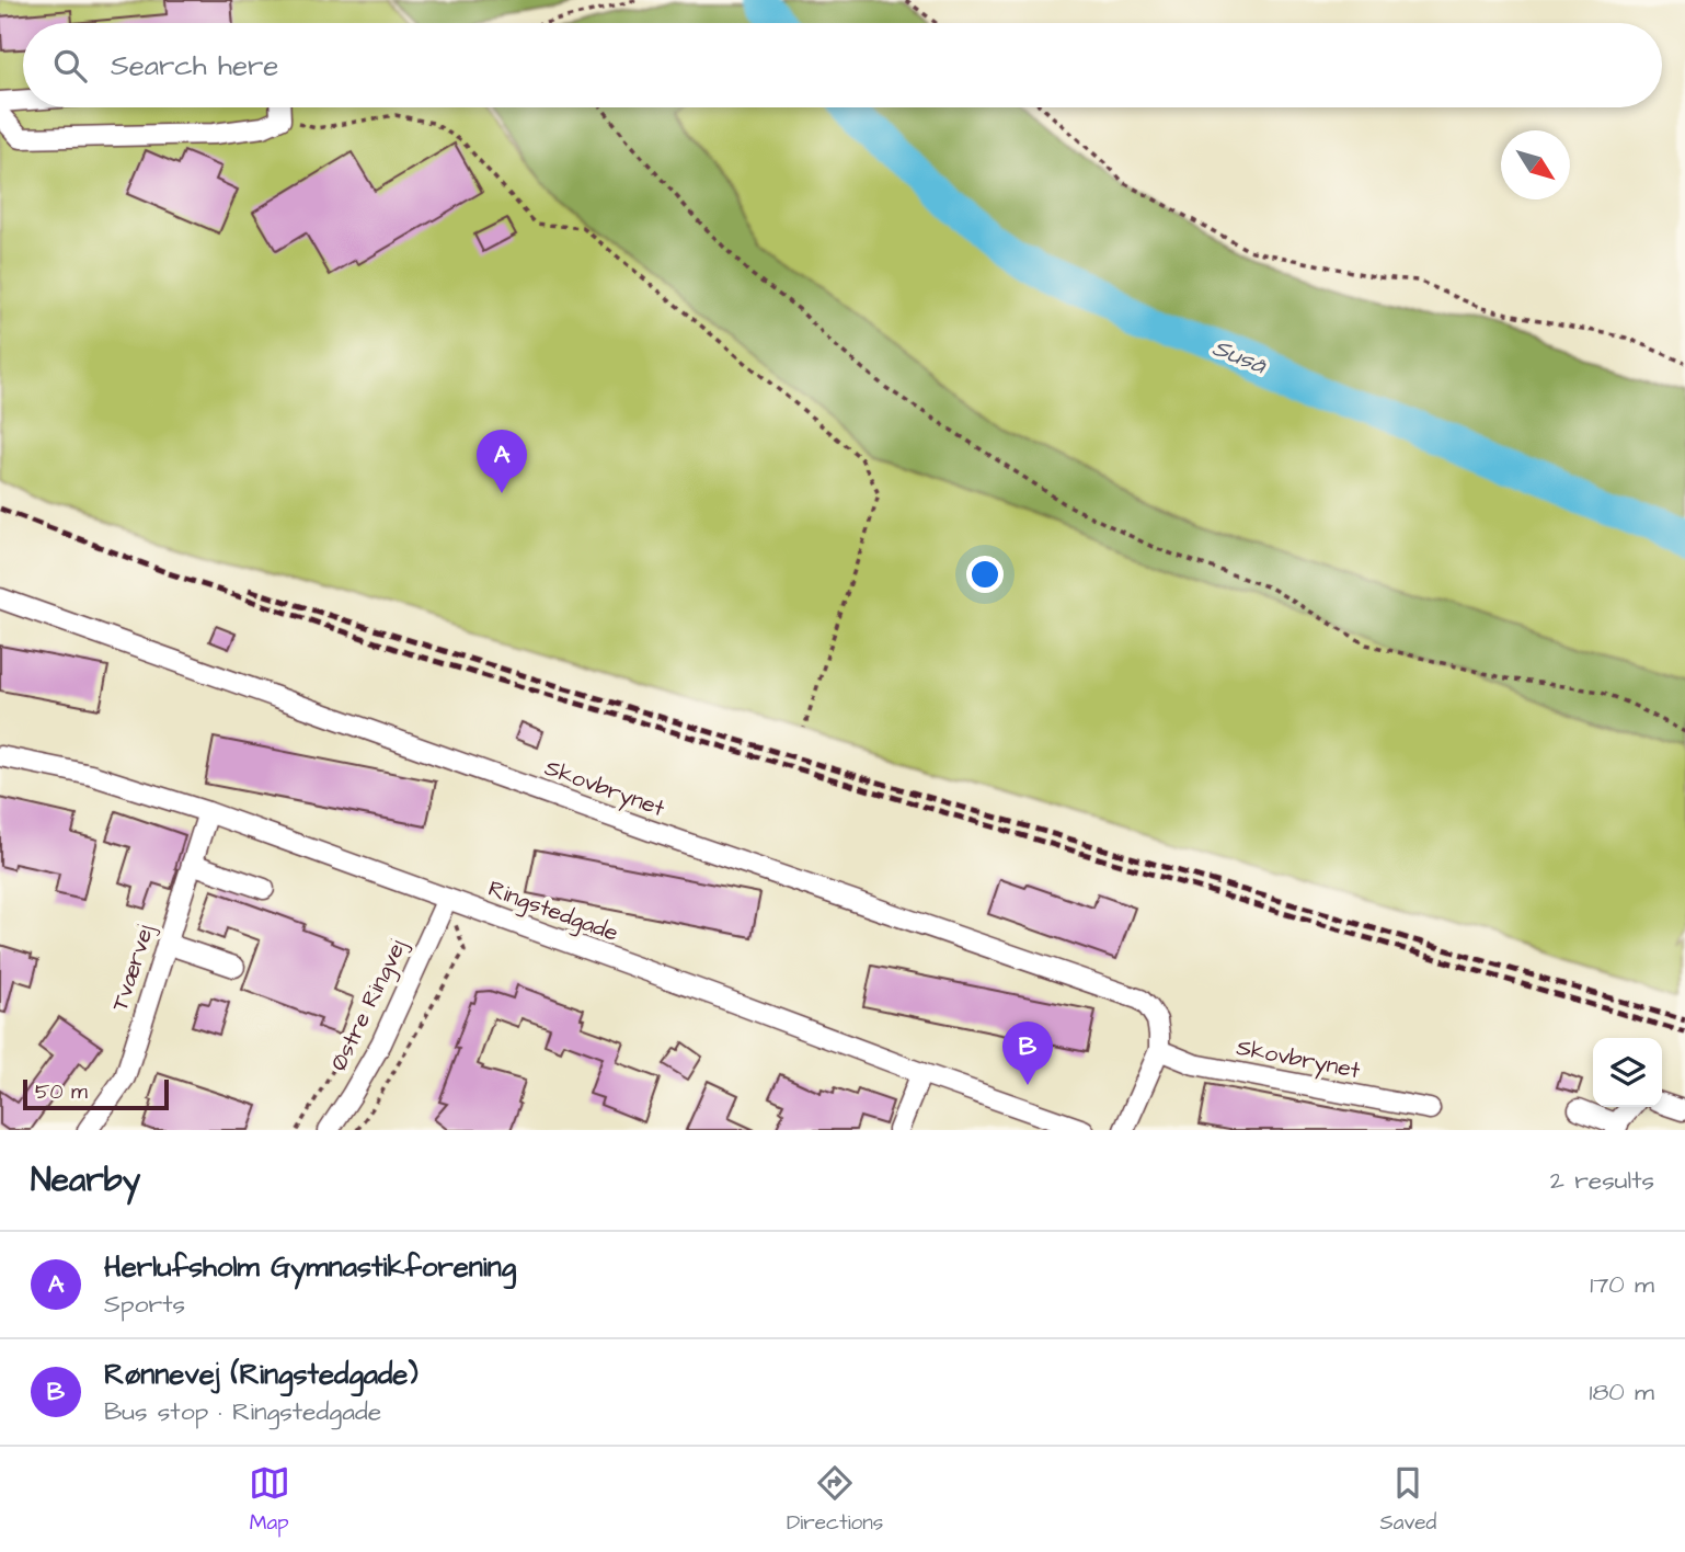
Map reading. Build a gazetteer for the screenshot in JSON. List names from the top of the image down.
{
  "streets": {
    "street": [
      "Skovbrynet",
      "Ringstedgade",
      "Tværvej",
      "Østre Ringvej"
    ]
  },
  "crossings": [
    ["Ringstedgade", "Tværvej"],
    ["Ringstedgade", "Østre Ringvej"]
  ],
  "water": ["Suså"],
  "scale_bar": "50 m",
  "north": "bottom right",
  "page": {
    "search": "Search here",
    "pins": ["A", "B"],
    "scale": "50 m",
    "heading": ["Nearby", "2 results"],
    "list": [
      {
        "mark": "A",
        "name": "Herlufsholm Gymnastikforening",
        "note": "Sports",
        "value": "170 m"
      },
      {
        "mark": "B",
        "name": "Rønnevej (Ringstedgade)",
        "note": "Bus stop · Ringstedgade",
        "value": "180 m"
      }
    ],
    "nav": ["Map", "Directions", "Saved"]
  }
}
